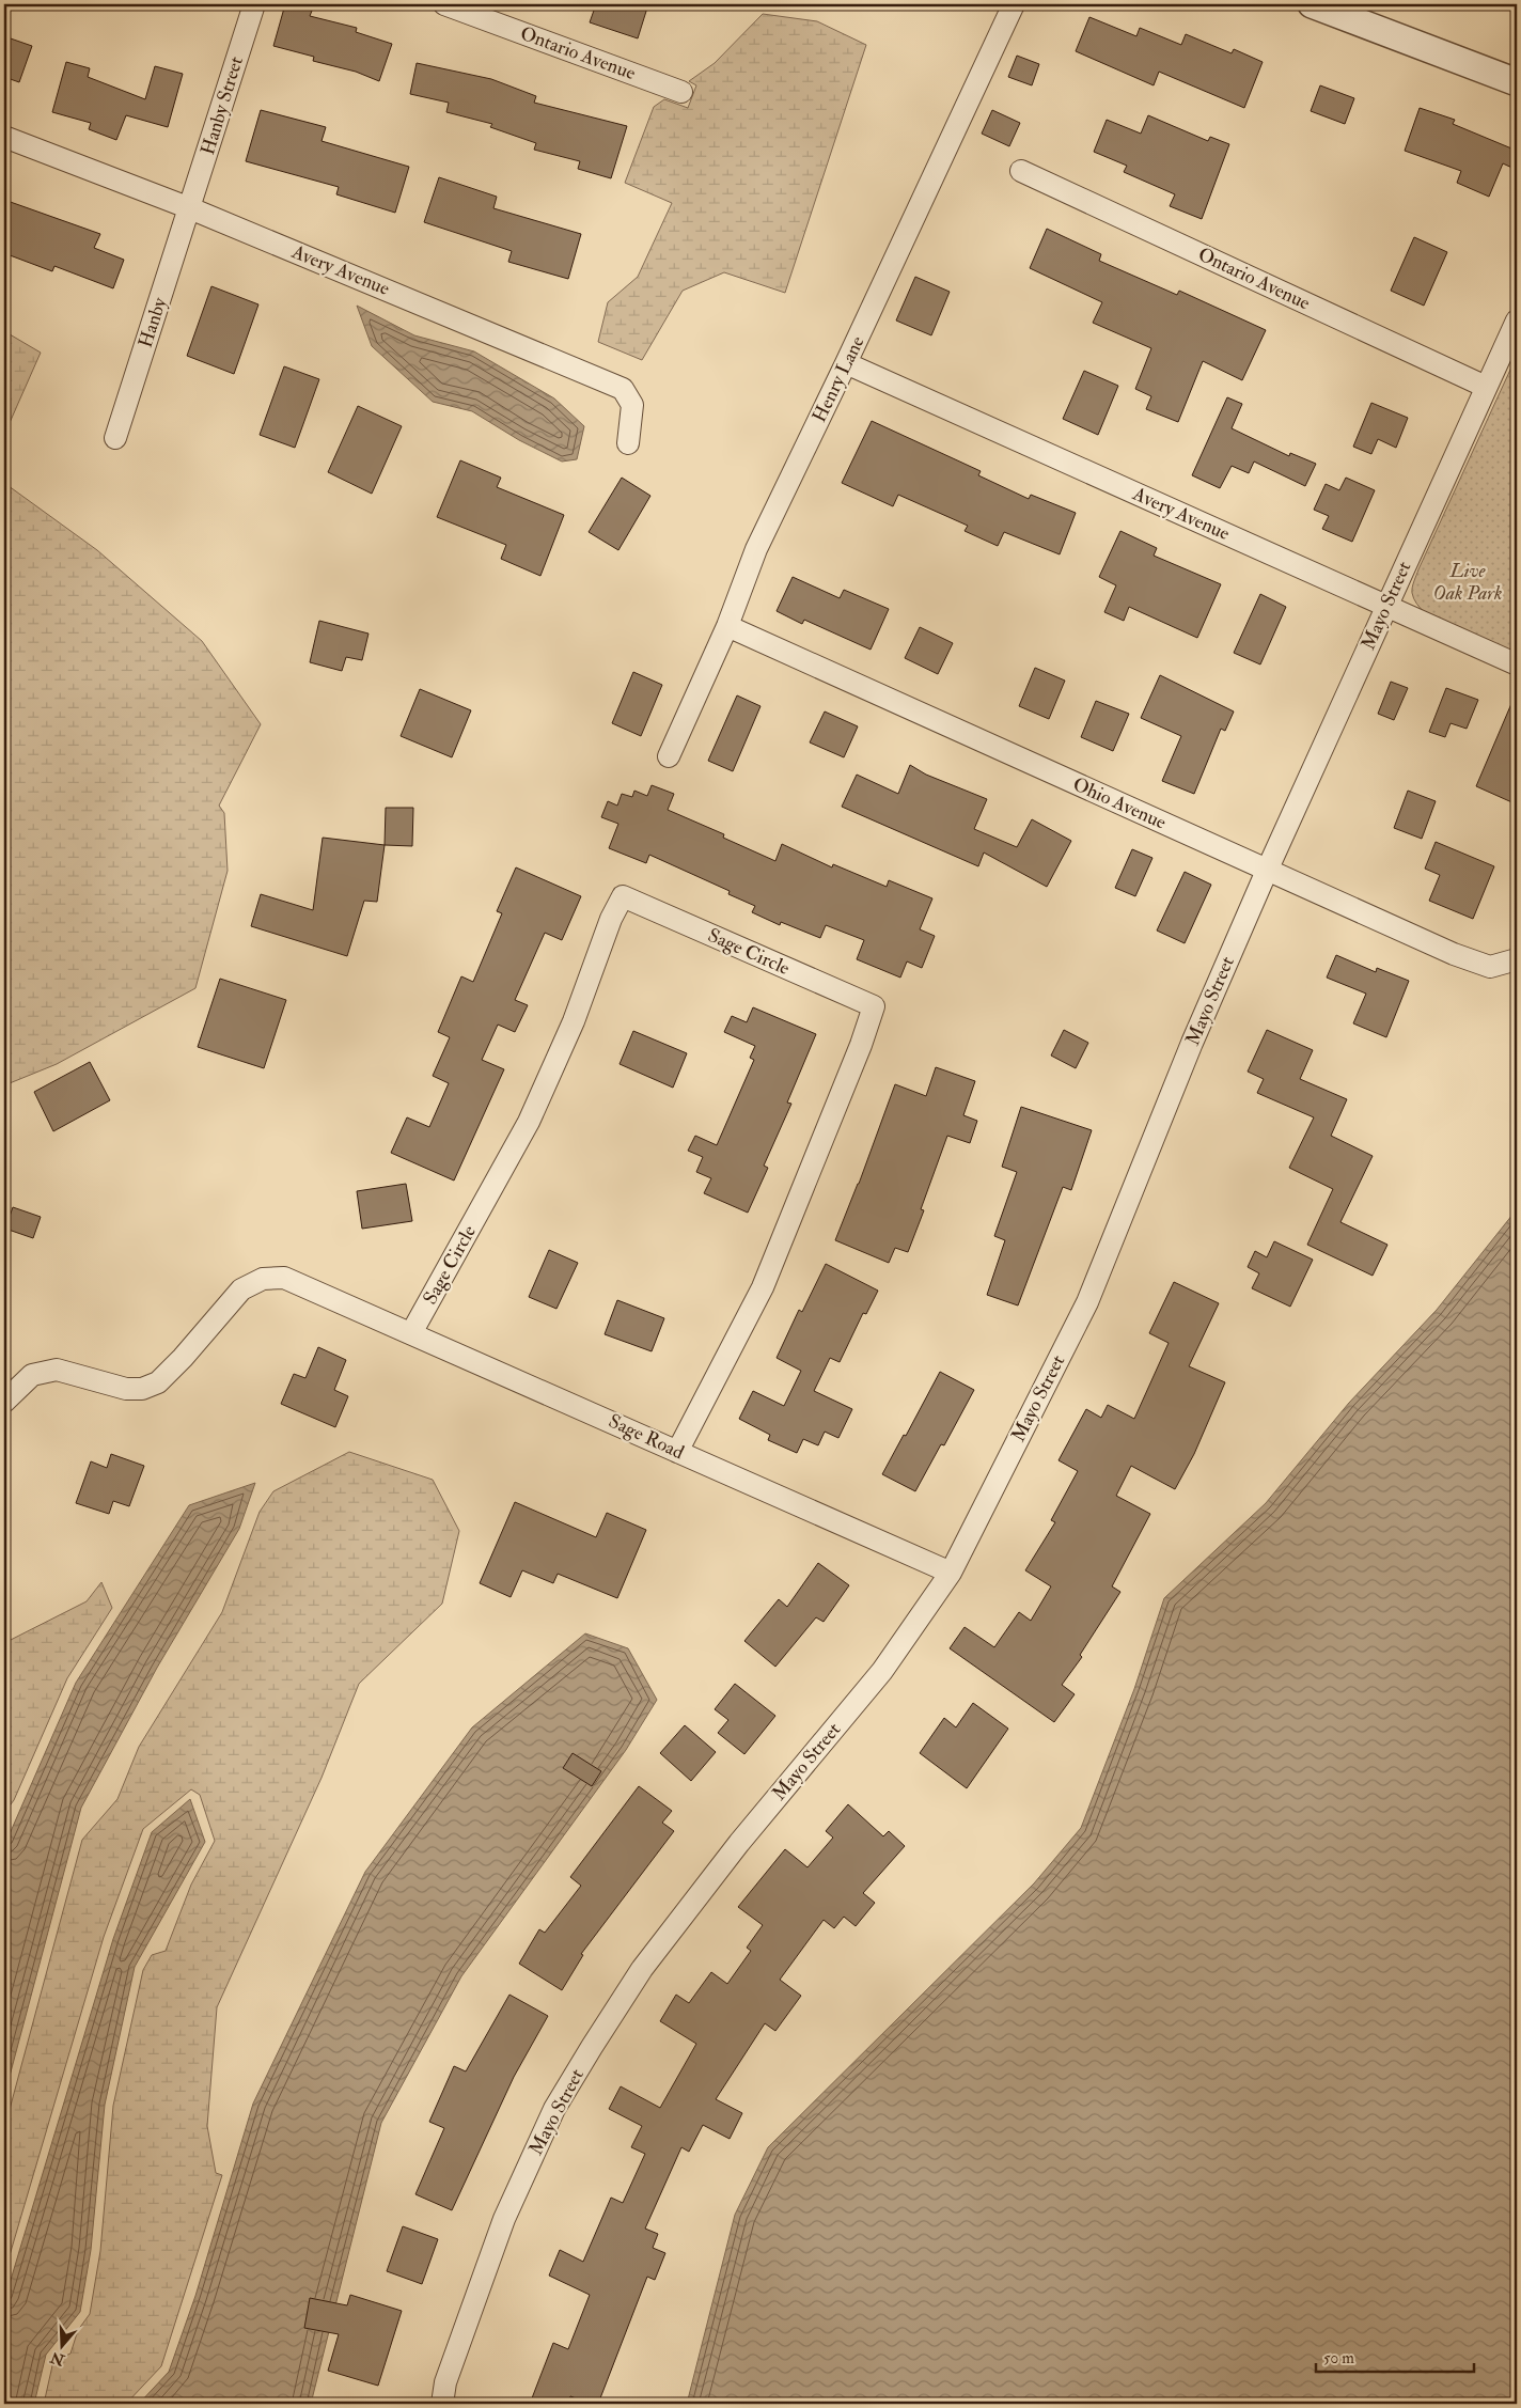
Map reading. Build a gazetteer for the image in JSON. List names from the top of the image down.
{
  "streets": {
    "street": [
      "Ontario Avenue",
      "Hanby Street",
      "Avery Avenue",
      "Hanby",
      "Henry Lane",
      "Mayo Street",
      "Ohio Avenue",
      "Sage Circle",
      "Sage Road"
    ]
  },
  "crossings": [
    ["Ontario Avenue", "Mayo Street"],
    ["Hanby Street", "Avery Avenue"],
    ["Hanby Street", "Hanby"],
    ["Avery Avenue", "Hanby"],
    ["Avery Avenue", "Henry Lane"],
    ["Avery Avenue", "Mayo Street"],
    ["Henry Lane", "Ohio Avenue"],
    ["Mayo Street", "Ohio Avenue"],
    ["Mayo Street", "Sage Road"],
    ["Sage Circle", "Sage Road"]
  ],
  "parks": ["Live Oak Park"],
  "scale_bar": "50 m",
  "north": "bottom"
}
